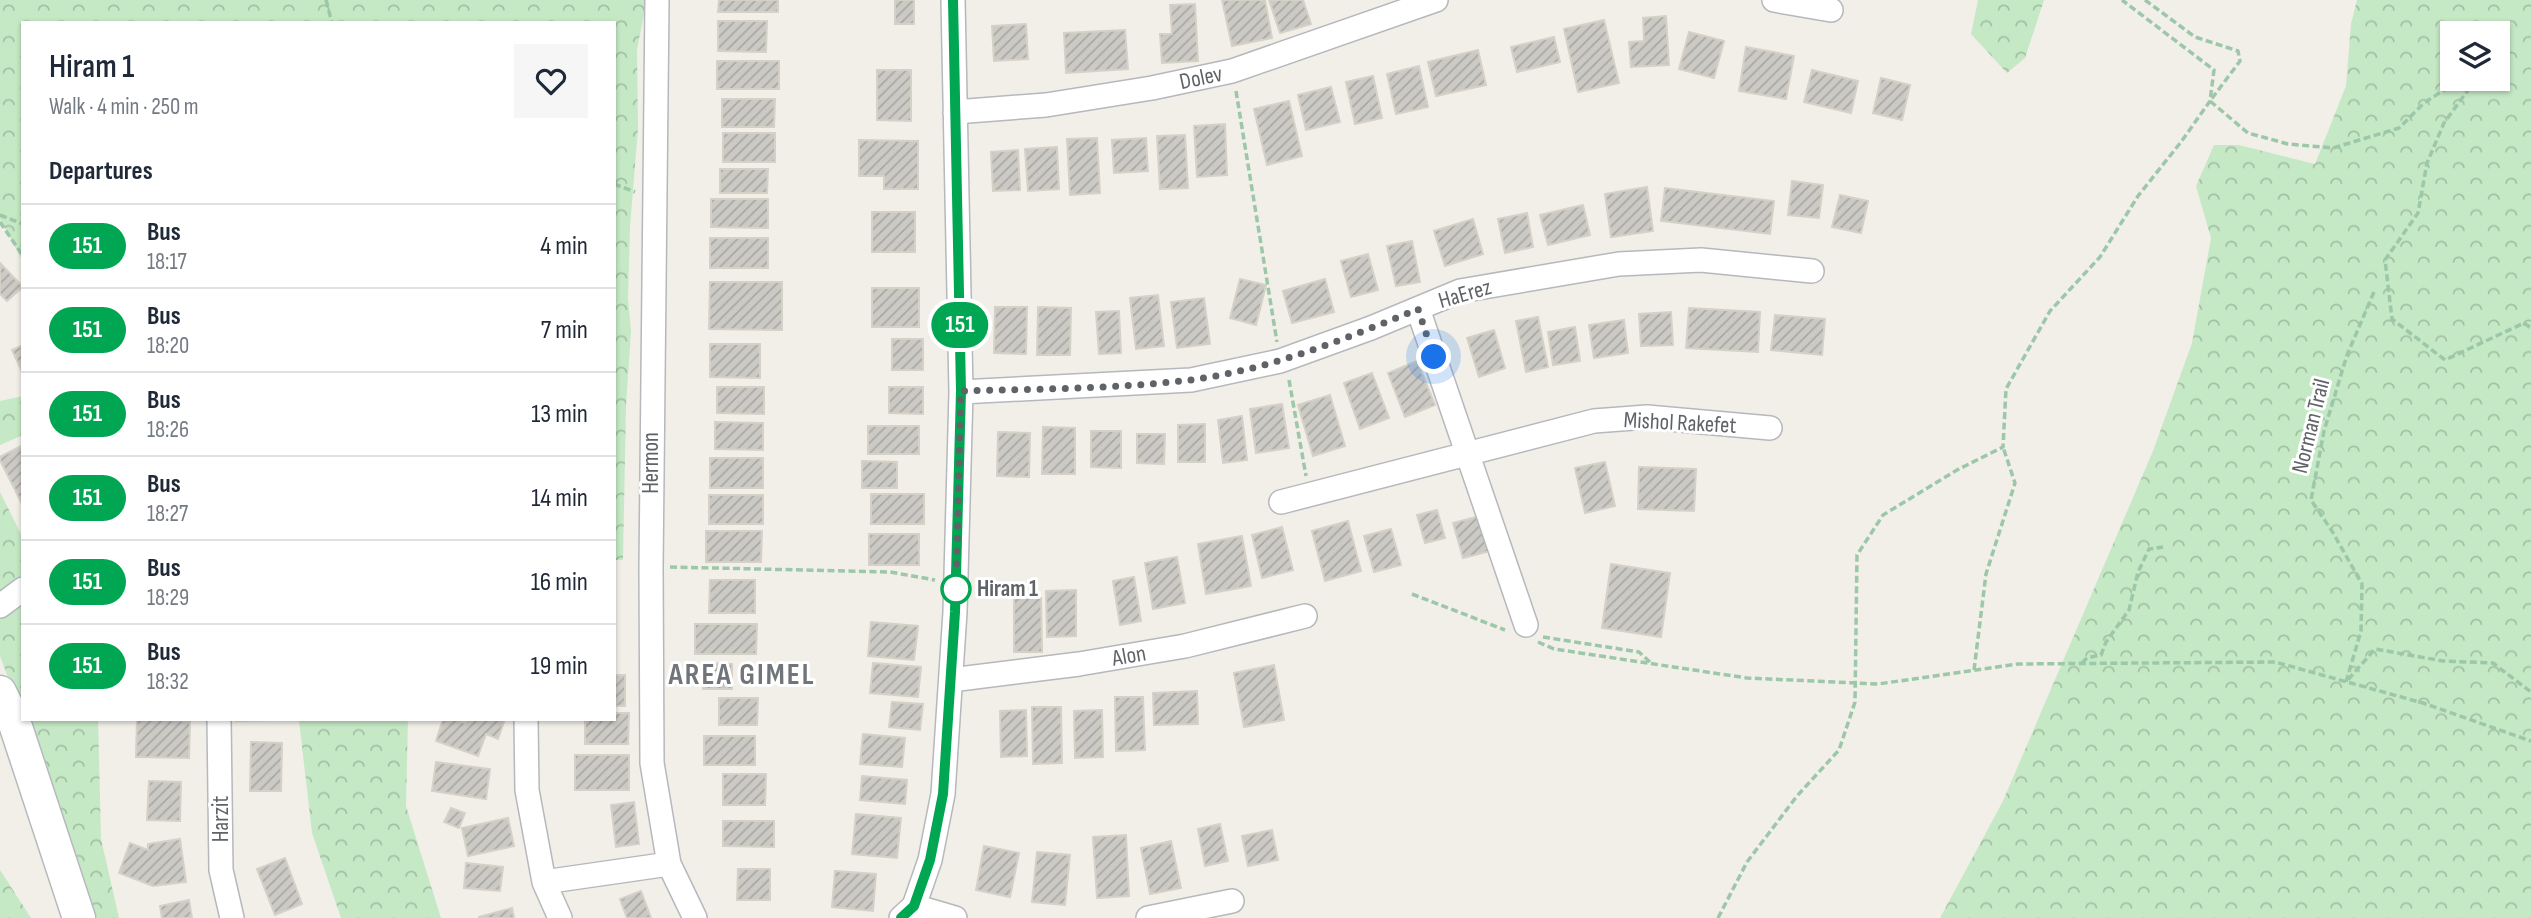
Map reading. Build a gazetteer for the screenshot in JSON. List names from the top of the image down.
{
  "streets": {
    "street": [
      "Dolev",
      "HaErez",
      "Mishol Rakefet",
      "Hermon",
      "Alon",
      "Harzit"
    ],
    "path": ["Norman Trail"]
  },
  "districts": ["AREA GIMEL"],
  "places": ["Hiram 1"],
  "lines": ["bus line 151"],
  "page": {
    "on_map": "151",
    "heading": [
      ["Hiram 1", "Walk · 4 min · 250 m"],
      "Departures"
    ],
    "list": [
      {
        "mark": "151",
        "name": "Bus",
        "note": "18:17",
        "value": "4 min"
      },
      {
        "mark": "151",
        "name": "Bus",
        "note": "18:20",
        "value": "7 min"
      },
      {
        "mark": "151",
        "name": "Bus",
        "note": "18:26",
        "value": "13 min"
      },
      {
        "mark": "151",
        "name": "Bus",
        "note": "18:27",
        "value": "14 min"
      },
      {
        "mark": "151",
        "name": "Bus",
        "note": "18:29",
        "value": "16 min"
      },
      {
        "mark": "151",
        "name": "Bus",
        "note": "18:32",
        "value": "19 min"
      }
    ]
  }
}
